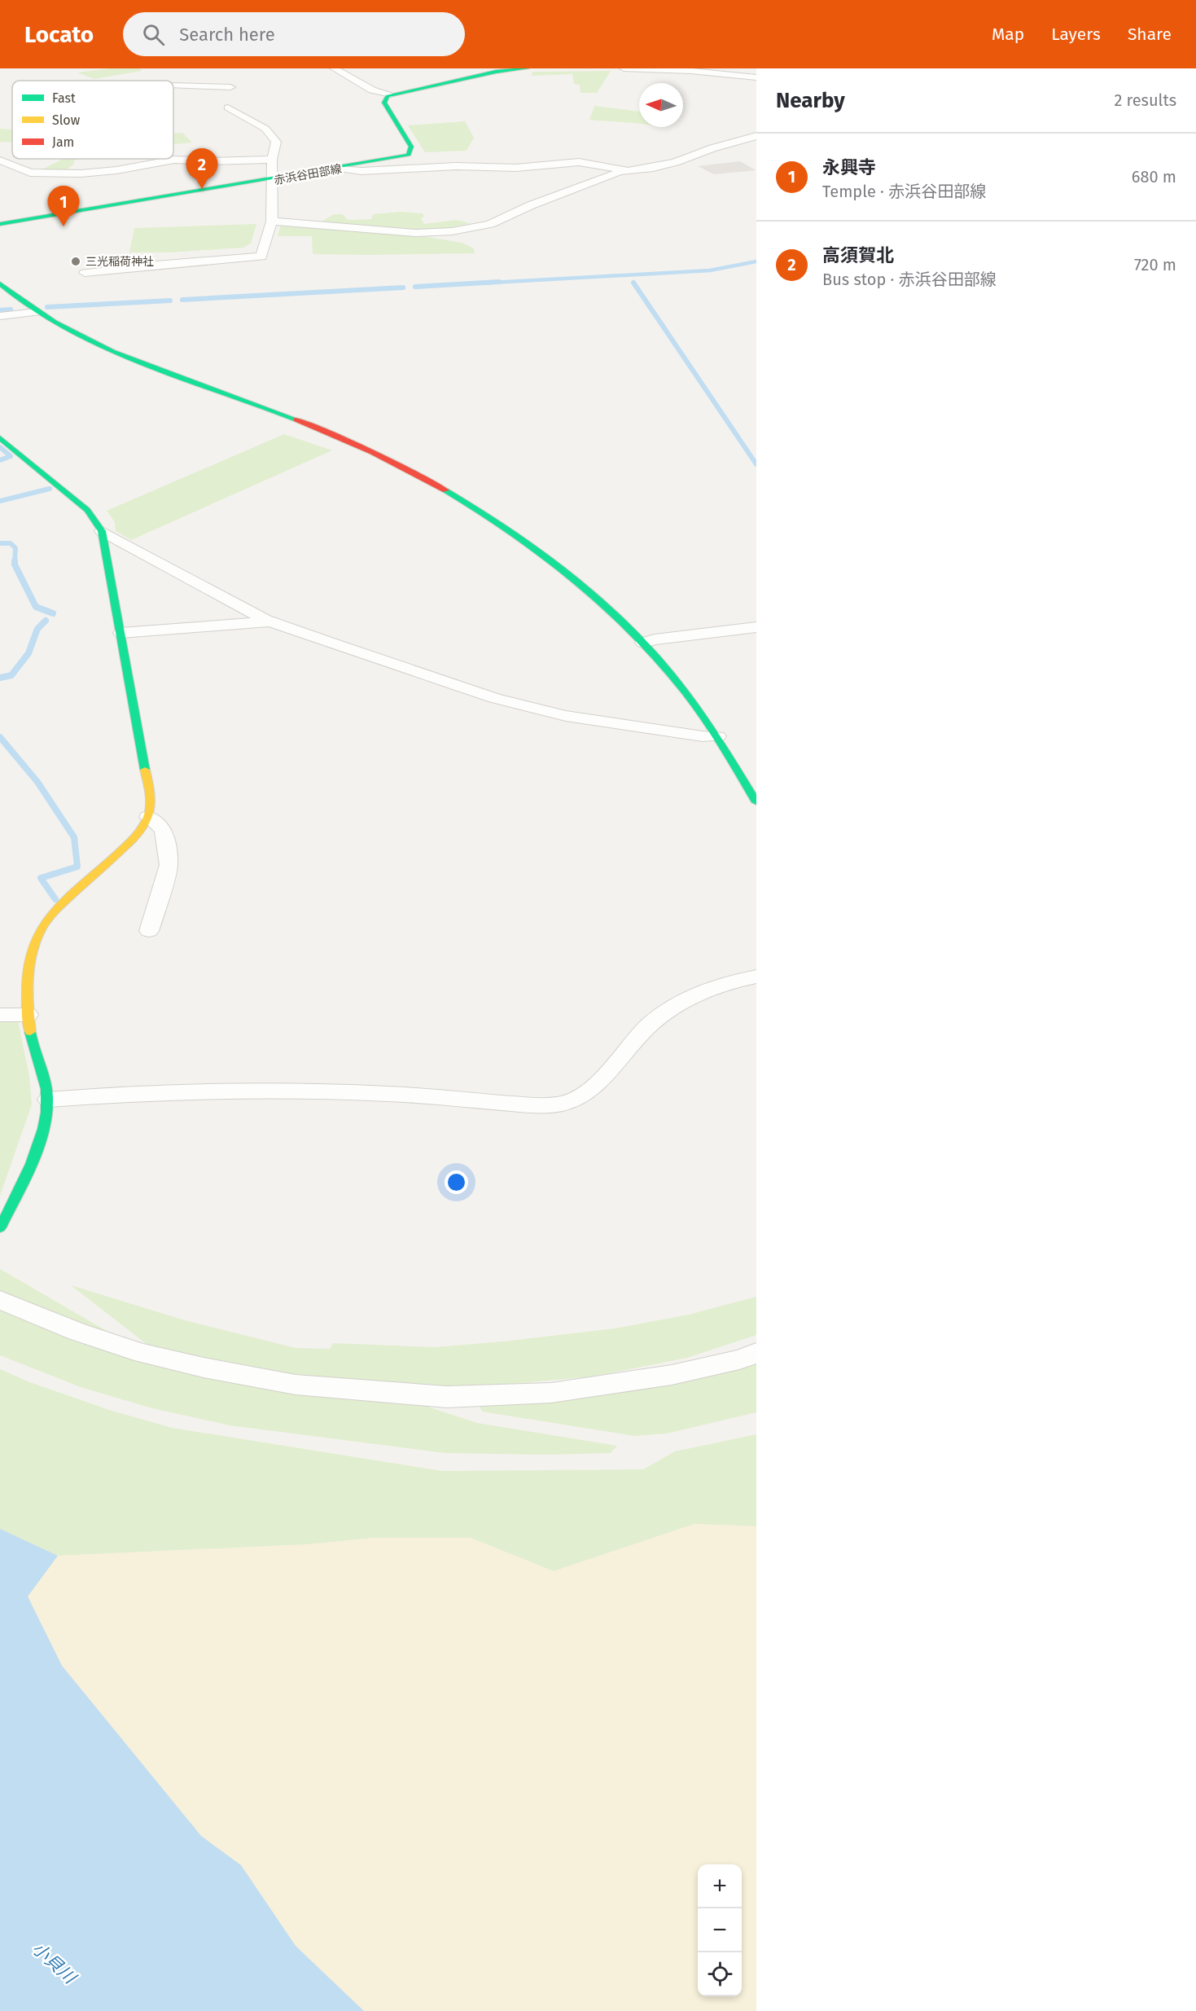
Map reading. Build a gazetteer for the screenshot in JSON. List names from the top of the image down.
{
  "streets": {
    "street": ["赤浜谷田部線"]
  },
  "water": ["小貝川"],
  "places": ["三光稲荷神社"],
  "legend": ["Fast", "Slow", "Jam"],
  "north": "left",
  "page": {
    "header": "Locato",
    "search": "Search here",
    "nav": ["Map", "Layers", "Share"],
    "heading": ["Nearby", "2 results"],
    "list": [
      {
        "mark": "1",
        "name": "永興寺",
        "note": "Temple · 赤浜谷田部線",
        "value": "680 m"
      },
      {
        "mark": "2",
        "name": "高須賀北",
        "note": "Bus stop · 赤浜谷田部線",
        "value": "720 m"
      }
    ],
    "pins": ["2", "1"],
    "map_buttons": ["+", "−"]
  }
}
